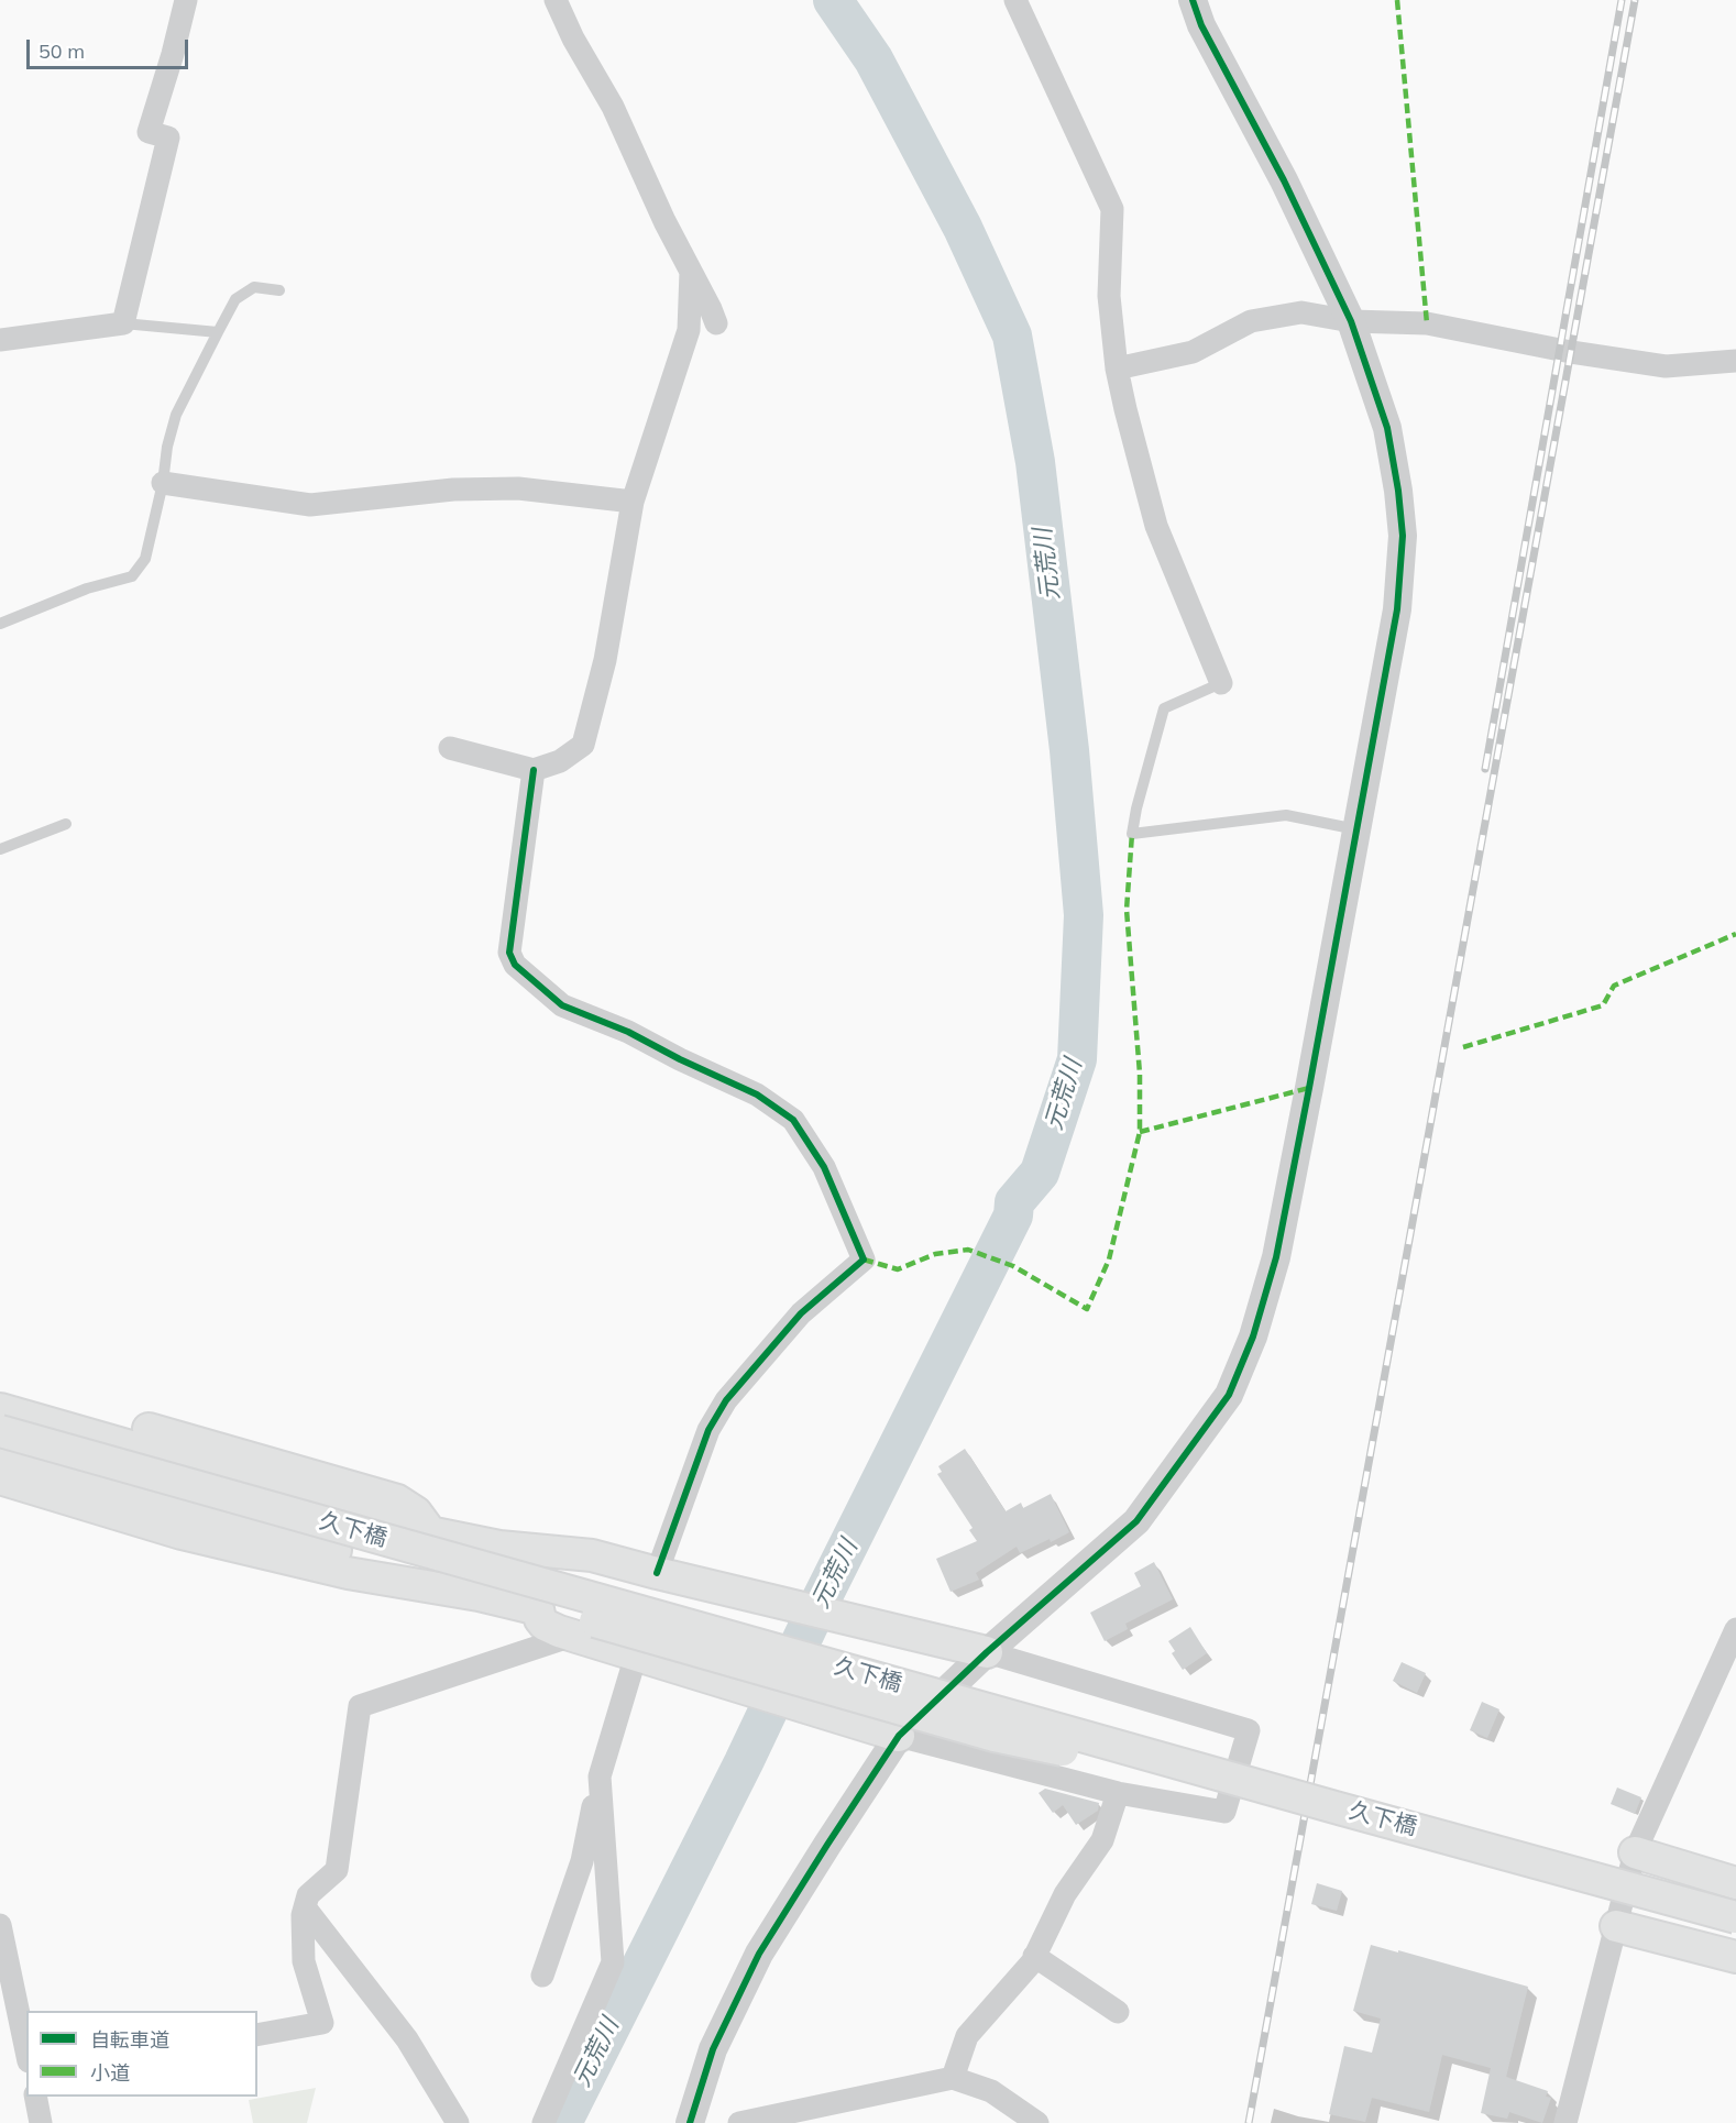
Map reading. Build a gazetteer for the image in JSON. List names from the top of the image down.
{
  "streets": {
    "main road": ["久下橋"]
  },
  "water": ["元荒川"],
  "legend": ["自転車道", "小道"],
  "scale_bar": "50 m"
}
